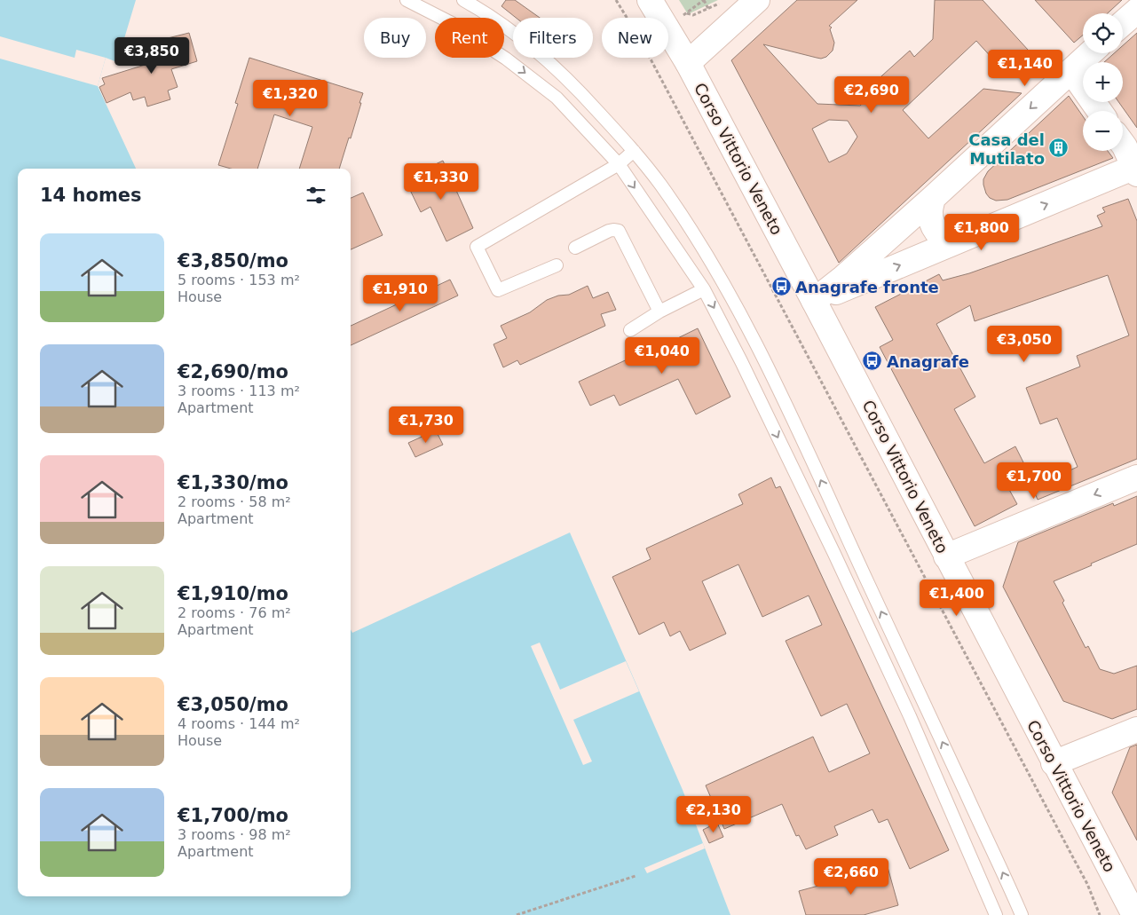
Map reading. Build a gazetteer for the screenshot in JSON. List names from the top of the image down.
{
  "streets": {
    "street": ["Corso Vittorio Veneto"]
  },
  "places": {
    "building": ["Casa del Mutilato"],
    "bus stop": ["Anagrafe fronte", "Anagrafe"]
  },
  "page": {
    "map_buttons": ["+", "−"],
    "chip": [
      "Buy",
      "Rent",
      "Filters",
      "New"
    ],
    "price": [
      "€3,850",
      "€1,140",
      "€2,690",
      "€1,320",
      "€1,330",
      "€1,800",
      "€1,910",
      "€3,050",
      "€1,040",
      "€1,730",
      "€1,700",
      "€1,400",
      "€2,130",
      "€2,660"
    ],
    "heading": "14 homes",
    "list": [
      {
        "name": "€3,850/mo",
        "note": "5 rooms · 153 m² · House"
      },
      {
        "name": "€2,690/mo",
        "note": "3 rooms · 113 m² · Apartment"
      },
      {
        "name": "€1,330/mo",
        "note": "2 rooms · 58 m² · Apartment"
      },
      {
        "name": "€1,910/mo",
        "note": "2 rooms · 76 m² · Apartment"
      },
      {
        "name": "€3,050/mo",
        "note": "4 rooms · 144 m² · House"
      },
      {
        "name": "€1,700/mo",
        "note": "3 rooms · 98 m² · Apartment"
      }
    ]
  }
}
